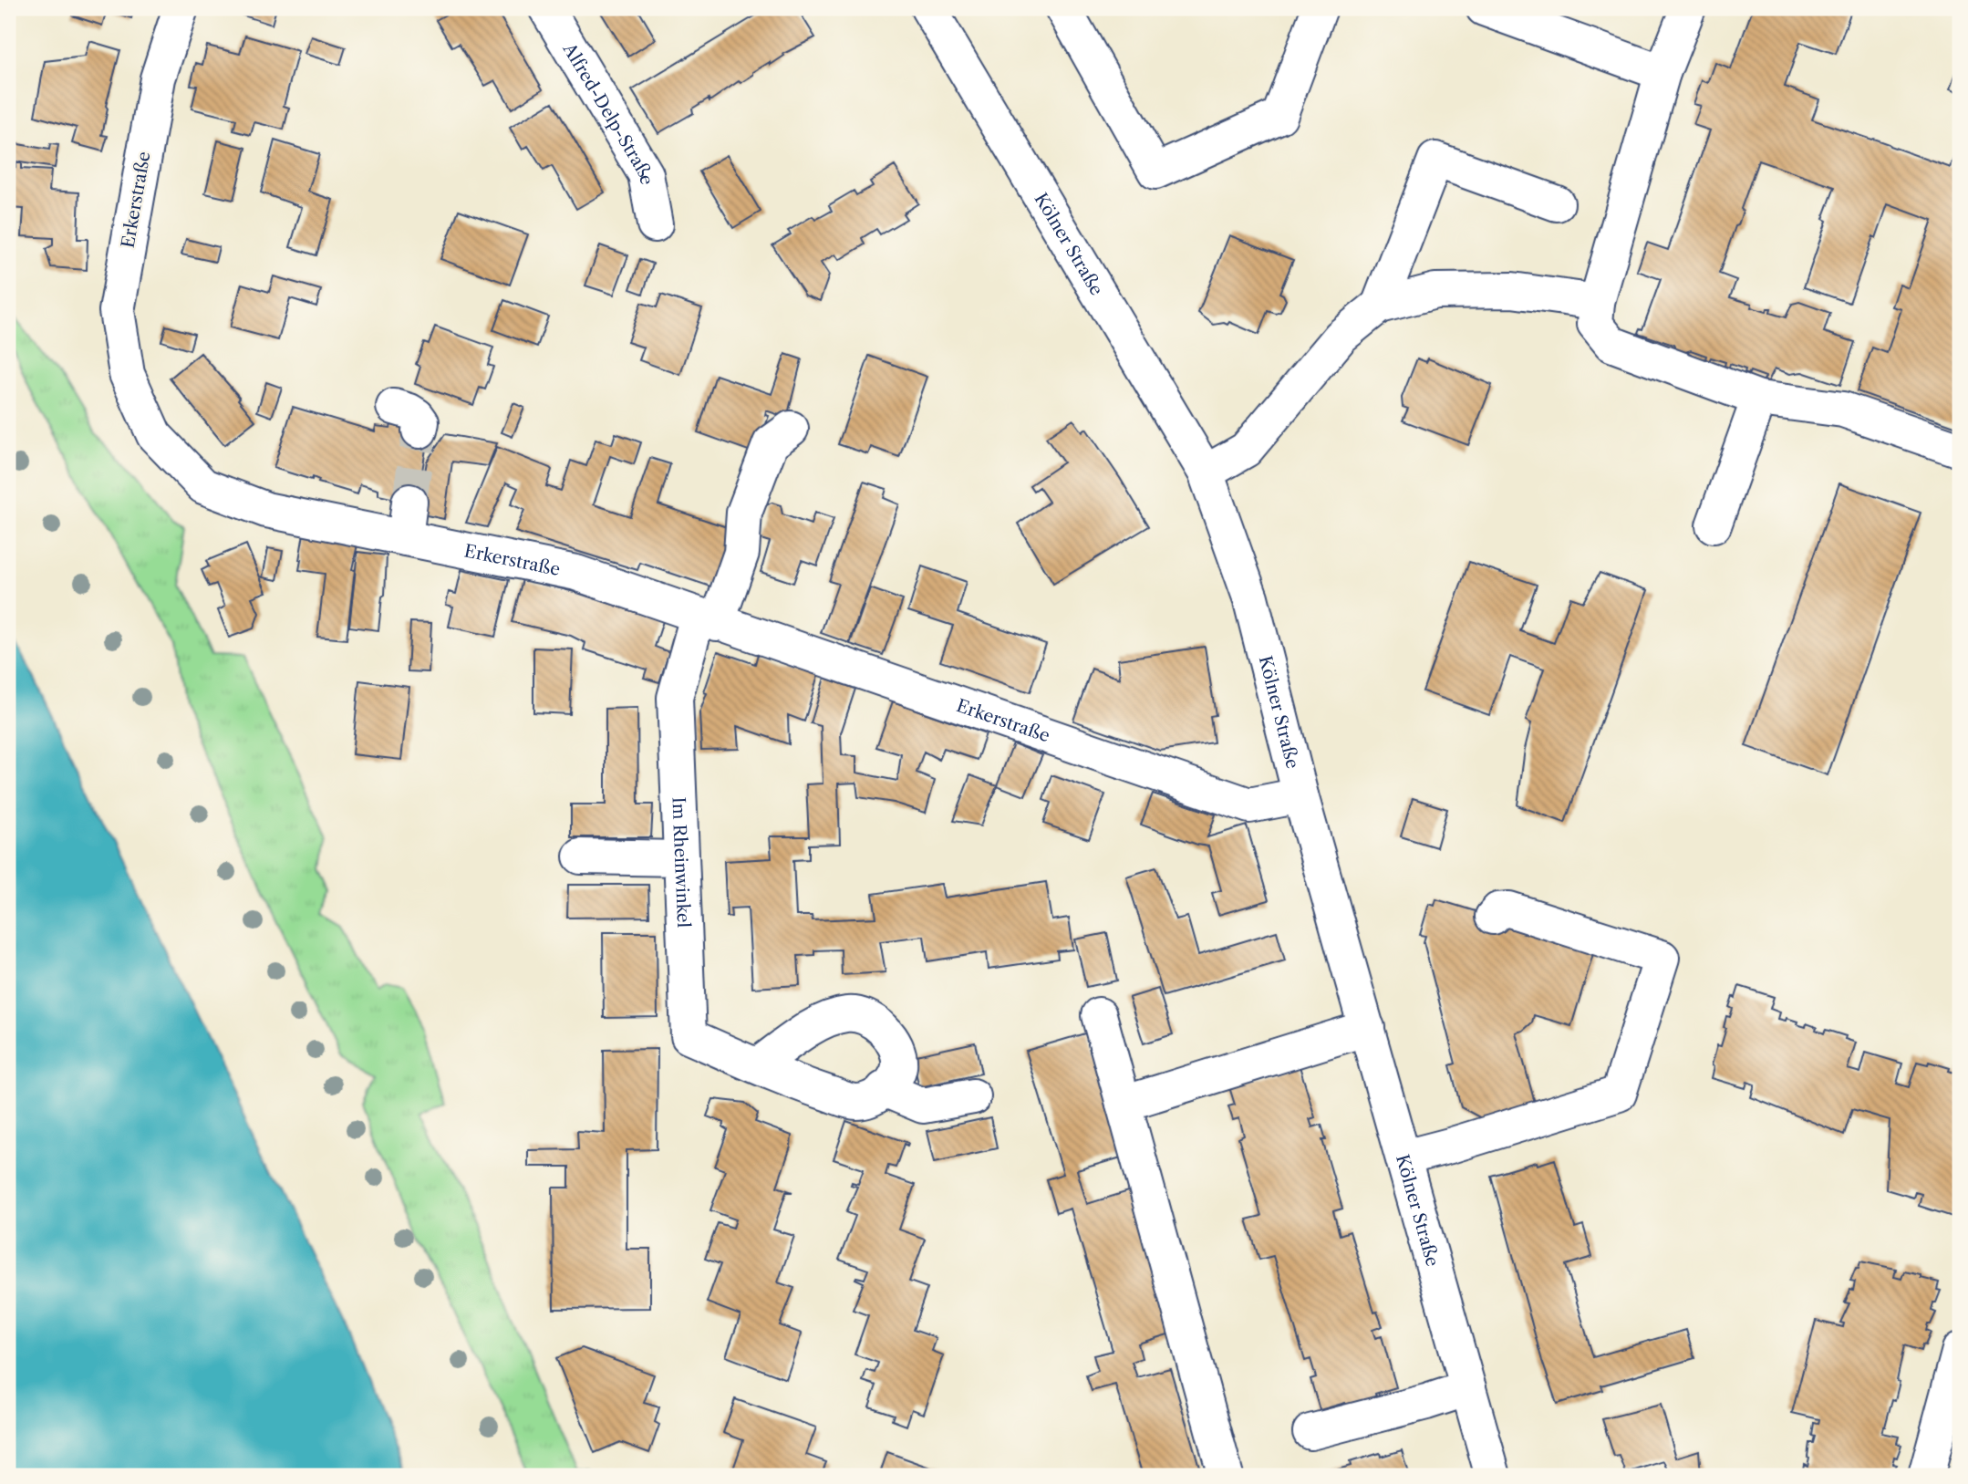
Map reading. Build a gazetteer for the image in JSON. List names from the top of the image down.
{
  "streets": {
    "street": [
      "Alfred-Delp-Straße",
      "Erkerstraße",
      "Kölner Straße",
      "Im Rheinwinkel"
    ]
  },
  "crossings": [
    ["Erkerstraße", "Kölner Straße"],
    ["Erkerstraße", "Im Rheinwinkel"]
  ]
}
